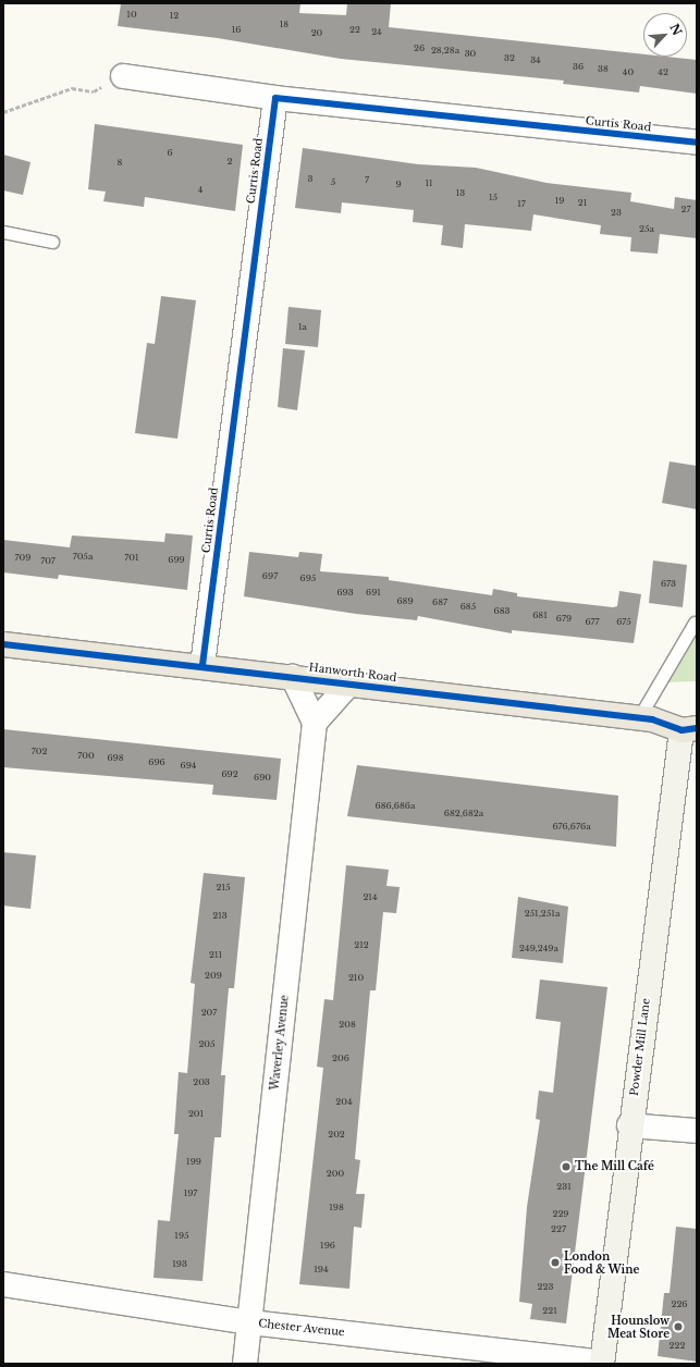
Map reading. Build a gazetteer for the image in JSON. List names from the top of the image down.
{
  "streets": {
    "main road": ["Hanworth Road"],
    "street": [
      "Curtis Road",
      "Waverley Avenue",
      "Powder Mill Lane",
      "Chester Avenue"
    ]
  },
  "crossings": [
    ["Curtis Road", "Hanworth Road"],
    ["Hanworth Road", "Powder Mill Lane"],
    ["Waverley Avenue", "Chester Avenue"],
    ["Powder Mill Lane", "Chester Avenue"]
  ],
  "places": ["The Mill Café", "London Food & Wine", "Hounslow Meat Store"],
  "house_numbers": [
    "10",
    "12",
    "18",
    "16",
    "22",
    "24",
    "20",
    "26",
    "28,28a",
    "30",
    "32",
    "34",
    "36",
    "38",
    "40",
    "42",
    "6",
    "2",
    "8",
    "3",
    "7",
    "5",
    "11",
    "9",
    "4",
    "13",
    "15",
    "19",
    "21",
    "17",
    "27",
    "23",
    "25a",
    "1a",
    "705a",
    "709",
    "701",
    "699",
    "707",
    "697",
    "695",
    "673",
    "693",
    "691",
    "689",
    "687",
    "685",
    "683",
    "681",
    "679",
    "677",
    "675",
    "702",
    "700",
    "698",
    "696",
    "694",
    "692",
    "690",
    "686,686a",
    "682,682a",
    "676,676a",
    "215",
    "214",
    "251,251a",
    "213",
    "212",
    "249,249a",
    "211",
    "209",
    "210",
    "207",
    "208",
    "205",
    "206",
    "203",
    "204",
    "201",
    "202",
    "199",
    "200",
    "231",
    "197",
    "198",
    "229",
    "227",
    "195",
    "196",
    "193",
    "194",
    "223",
    "226",
    "221",
    "222"
  ],
  "north": "top right"
}
